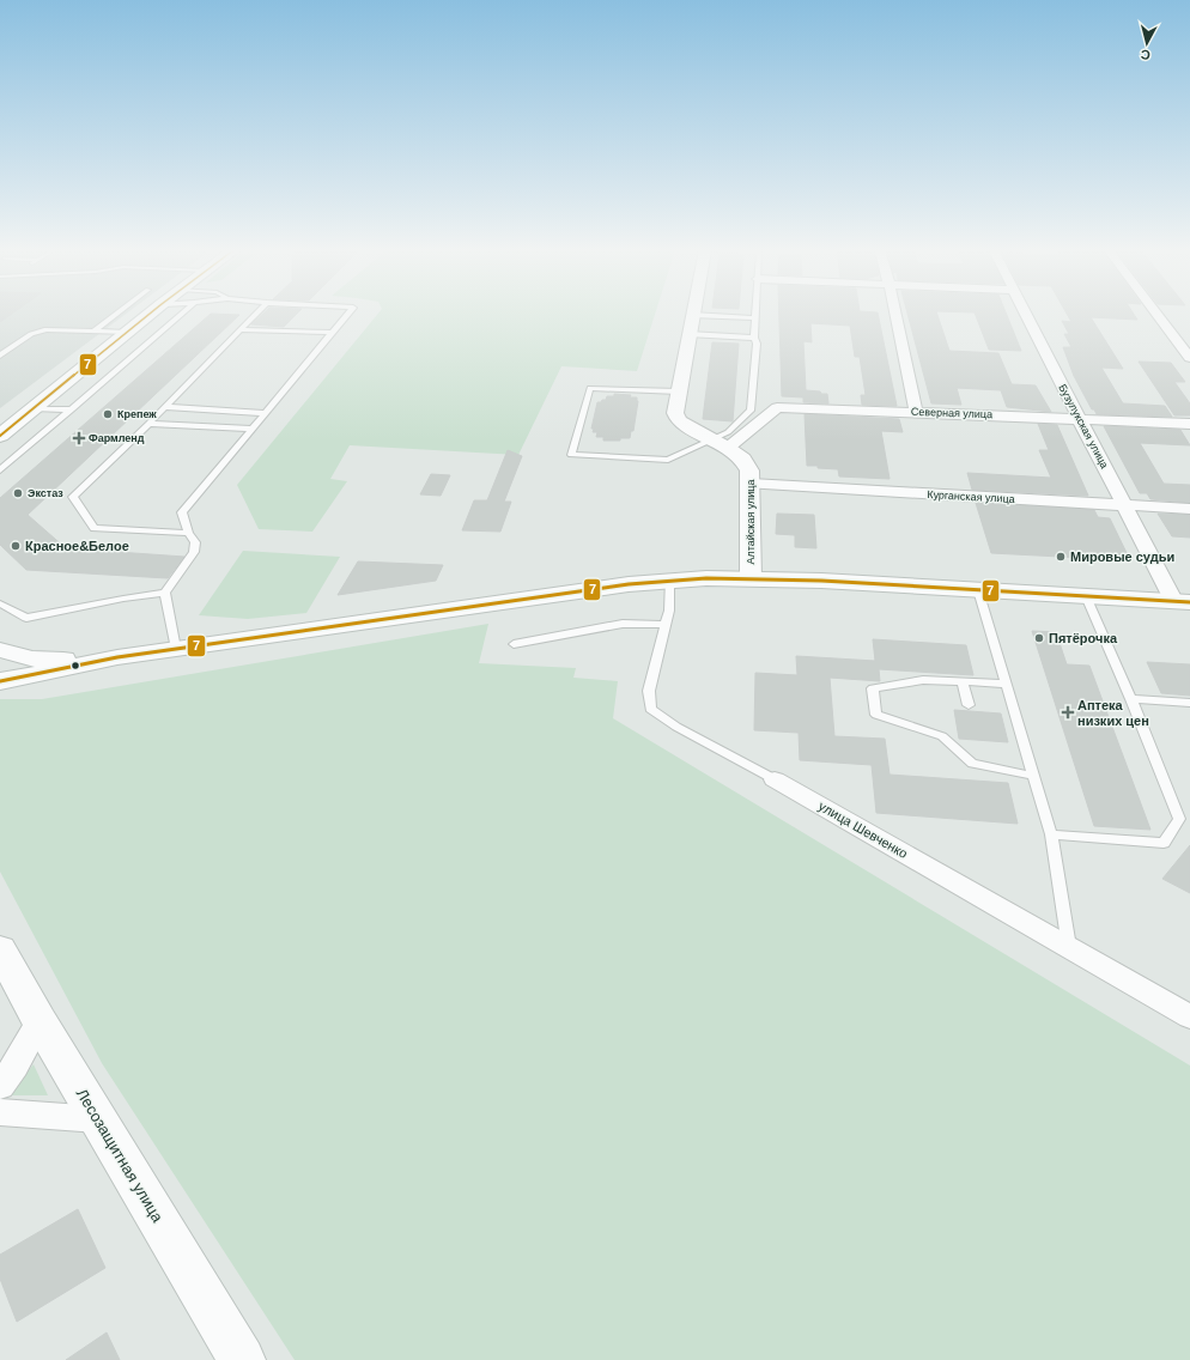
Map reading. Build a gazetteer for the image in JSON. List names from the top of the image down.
{
  "streets": {
    "main road": ["Лесозащитная улица"],
    "street": [
      "Северная улица",
      "Бузулукская улица",
      "Курганская улица",
      "Алтайская улица",
      "улица Шевченко"
    ]
  },
  "crossings": [
    ["Северная улица", "Бузулукская улица"],
    ["Северная улица", "Алтайская улица"],
    ["Бузулукская улица", "Курганская улица"],
    ["Курганская улица", "Алтайская улица"]
  ],
  "places": {
    "other": [
      "Крепеж",
      "Экстаз",
      "Красное&Белое",
      "Мировые судьи",
      "Пятёрочка"
    ],
    "health": ["Фармленд", "Аптека низких цен"]
  },
  "lines": ["transit line 7"],
  "north": "bottom"
}
